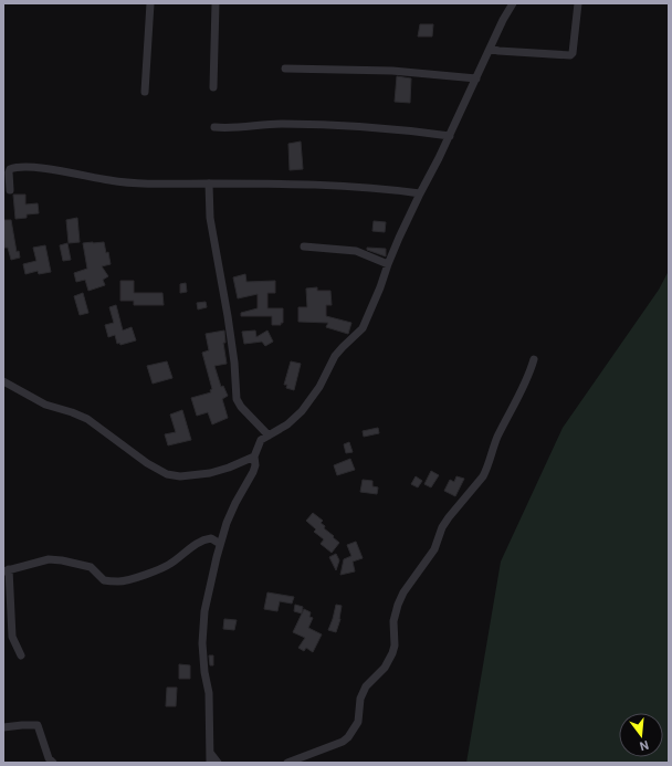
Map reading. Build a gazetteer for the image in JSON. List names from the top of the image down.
{
  "north": "bottom"
}
